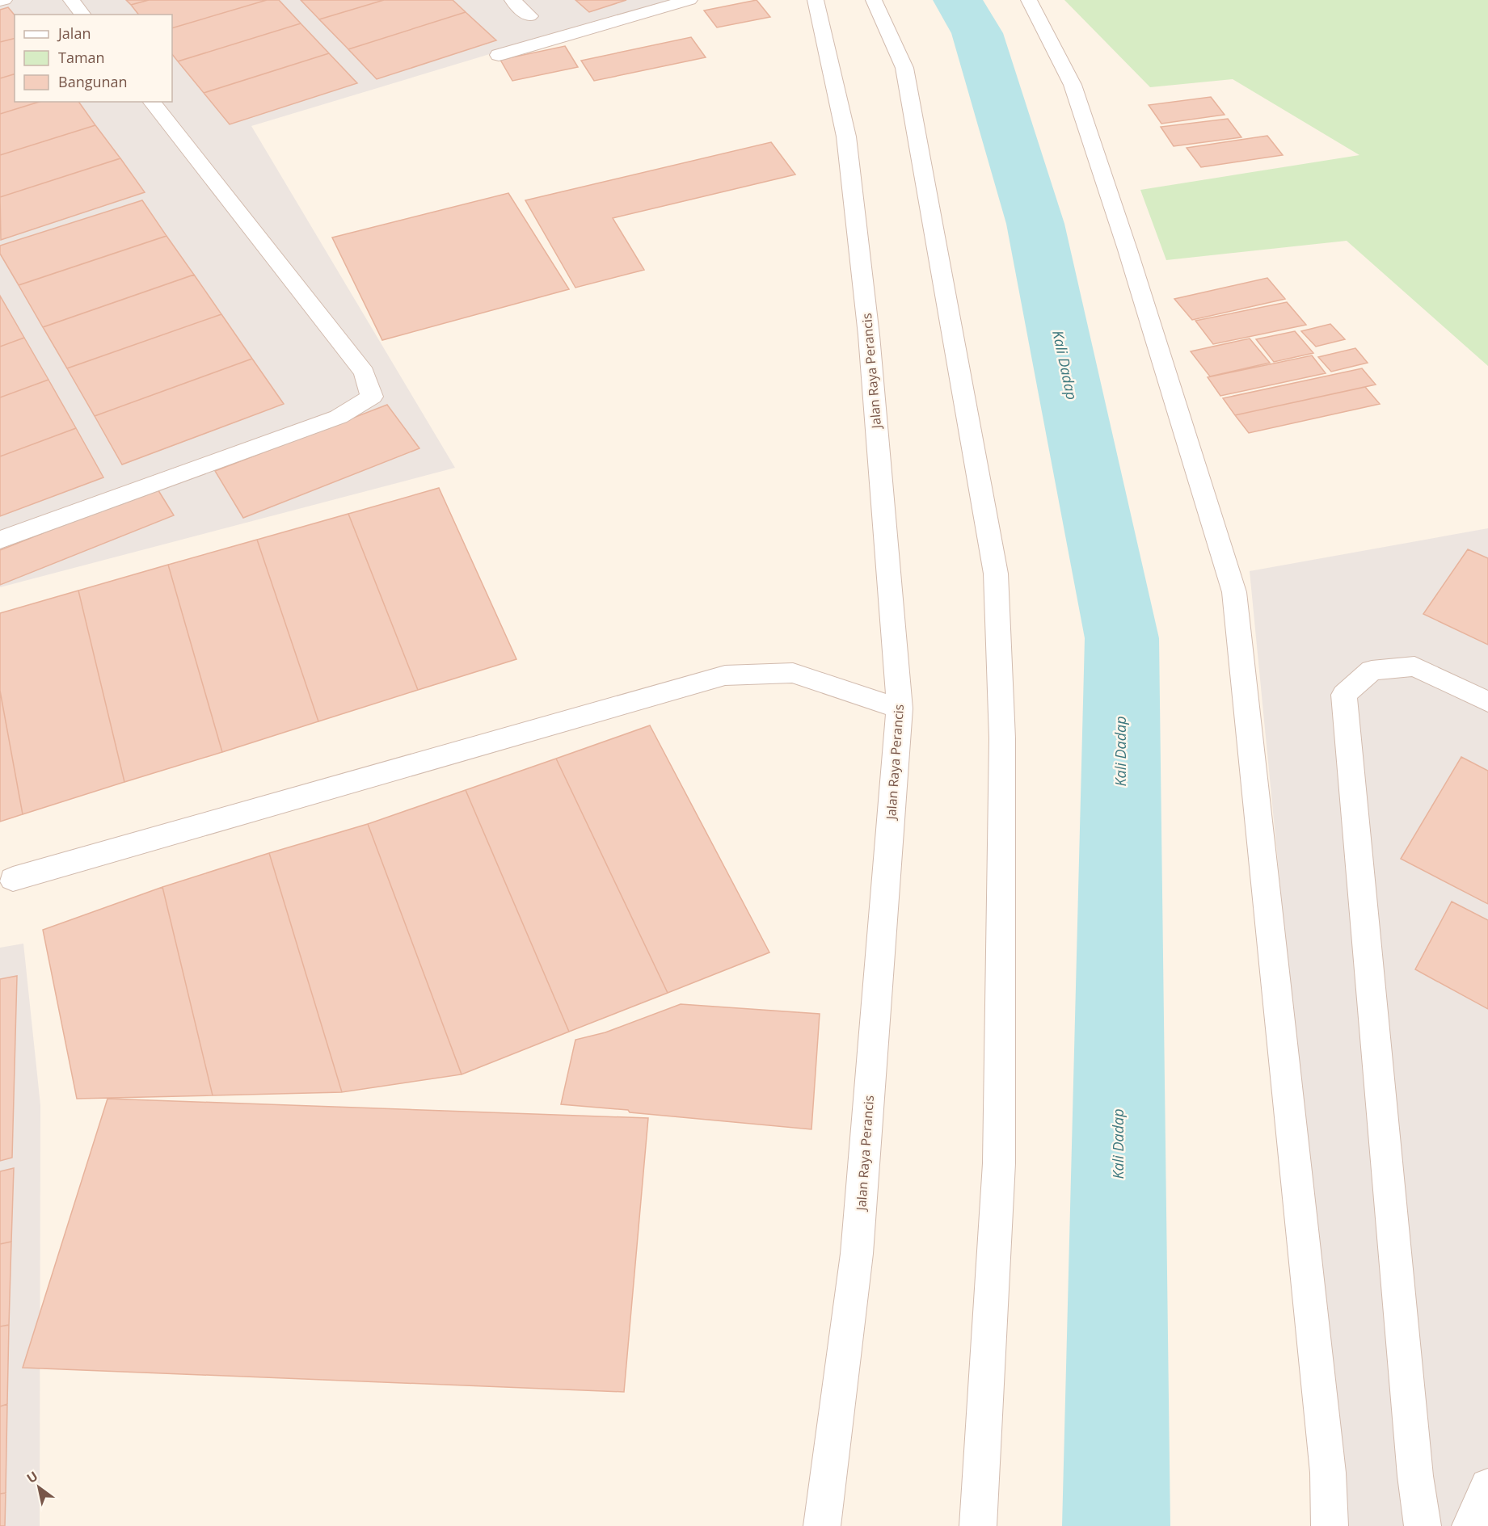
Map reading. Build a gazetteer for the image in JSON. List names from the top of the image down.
{
  "streets": {
    "street": ["Jalan Raya Perancis"]
  },
  "water": ["Kali Dadap"],
  "legend": ["Jalan", "Taman", "Bangunan"],
  "north": "top left"
}
